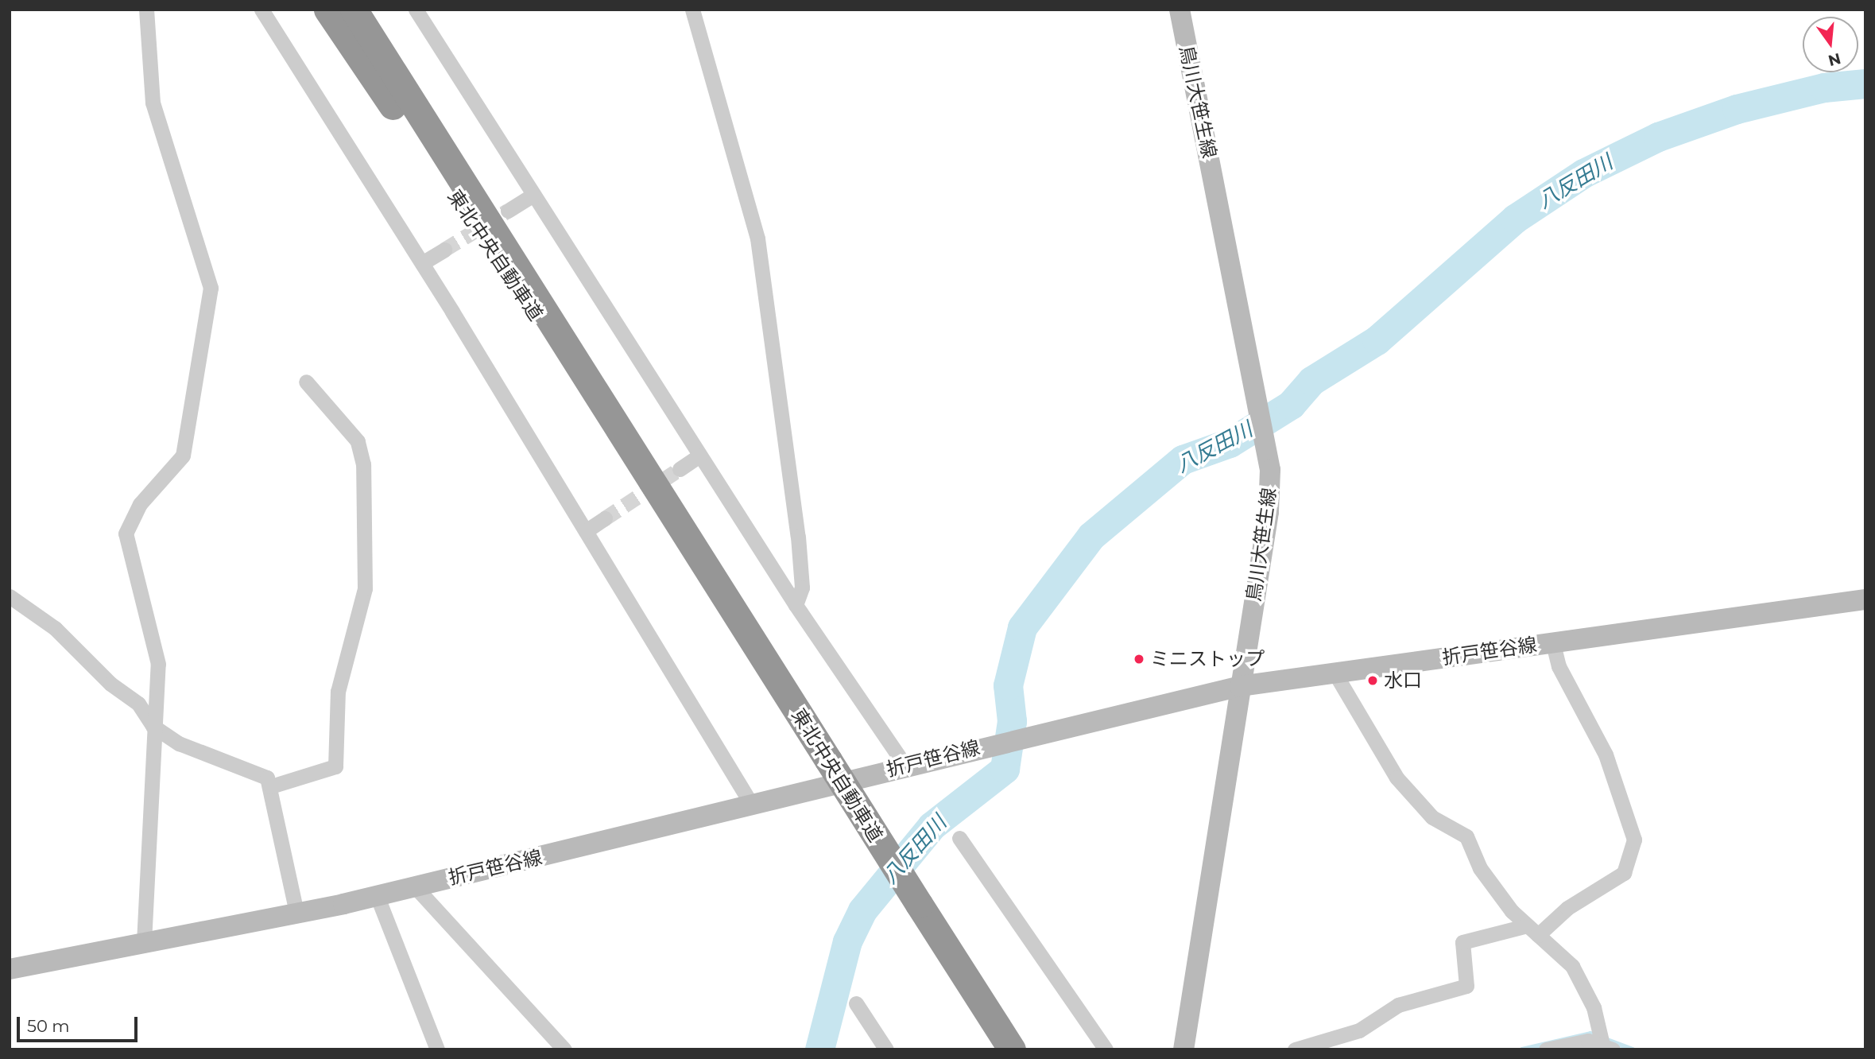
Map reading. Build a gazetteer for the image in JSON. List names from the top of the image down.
{
  "streets": {
    "highway": ["東北中央自動車道"],
    "main road": ["鳥川大笹生線", "折戸笹谷線"]
  },
  "crossings": [
    ["鳥川大笹生線", "折戸笹谷線"]
  ],
  "water": ["八反田川"],
  "places": ["ミニストップ", "水口"],
  "scale_bar": "50 m",
  "north": "bottom"
}
